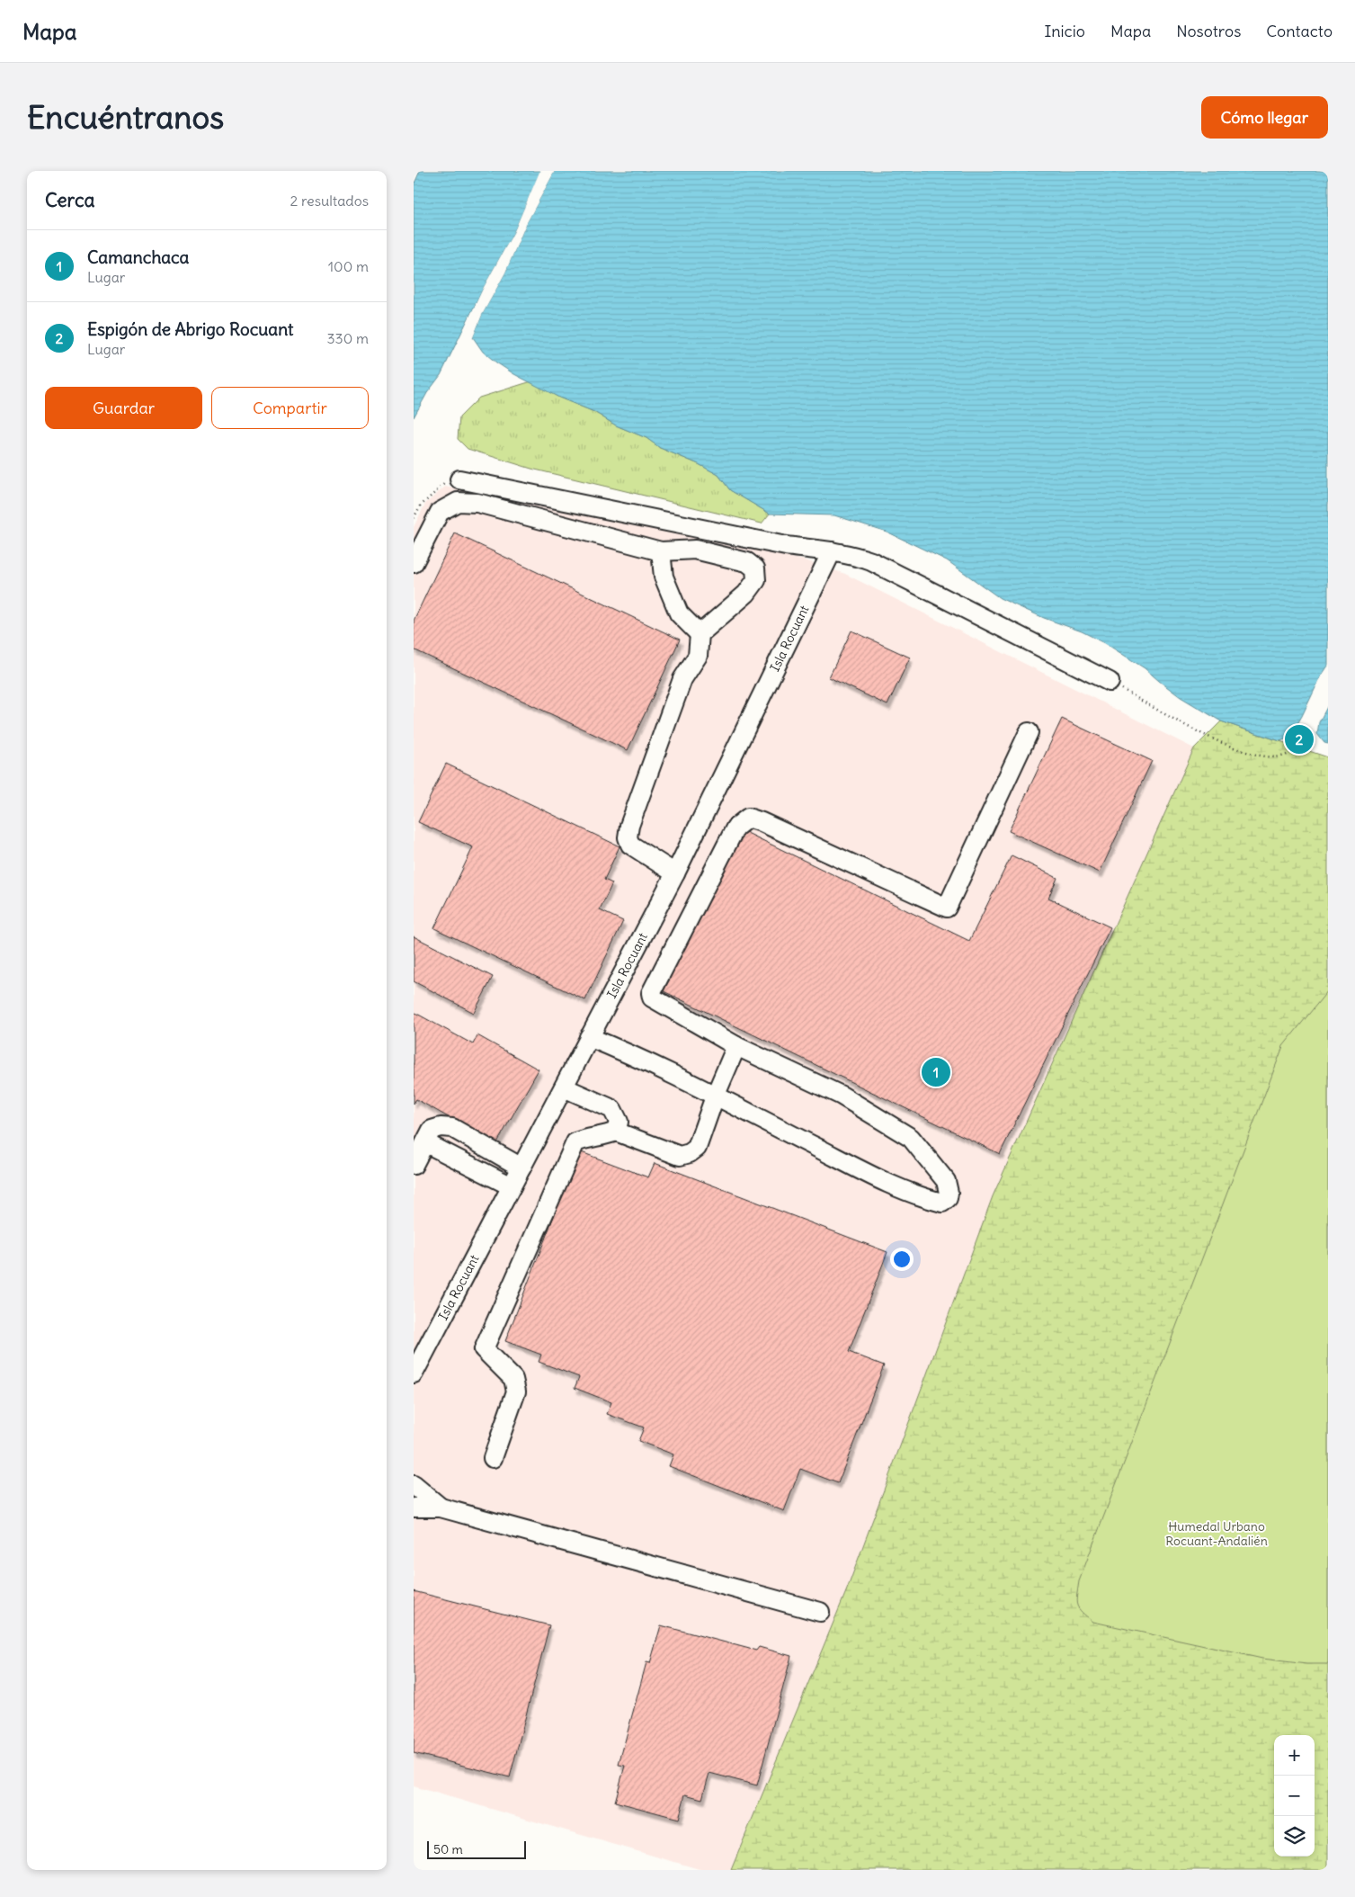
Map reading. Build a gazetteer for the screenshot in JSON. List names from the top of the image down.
{
  "streets": {
    "street": ["Isla Rocuant"]
  },
  "parks": ["Humedal Urbano Rocuant-Andalién"],
  "scale_bar": "50 m",
  "page": {
    "header": "Mapa",
    "nav": [
      "Inicio",
      "Mapa",
      "Nosotros",
      "Contacto"
    ],
    "buttons": [
      "Cómo llegar",
      ["Guardar", "Compartir"]
    ],
    "title": "Encuéntranos",
    "heading": ["Cerca", "2 resultados"],
    "list": [
      {
        "mark": "1",
        "name": "Camanchaca",
        "note": "Lugar",
        "value": "100 m"
      },
      {
        "mark": "2",
        "name": "Espigón de Abrigo Rocuant",
        "note": "Lugar",
        "value": "330 m"
      }
    ],
    "pins": ["2", "1"],
    "map_buttons": ["+", "−"],
    "scale": "50 m"
  }
}
